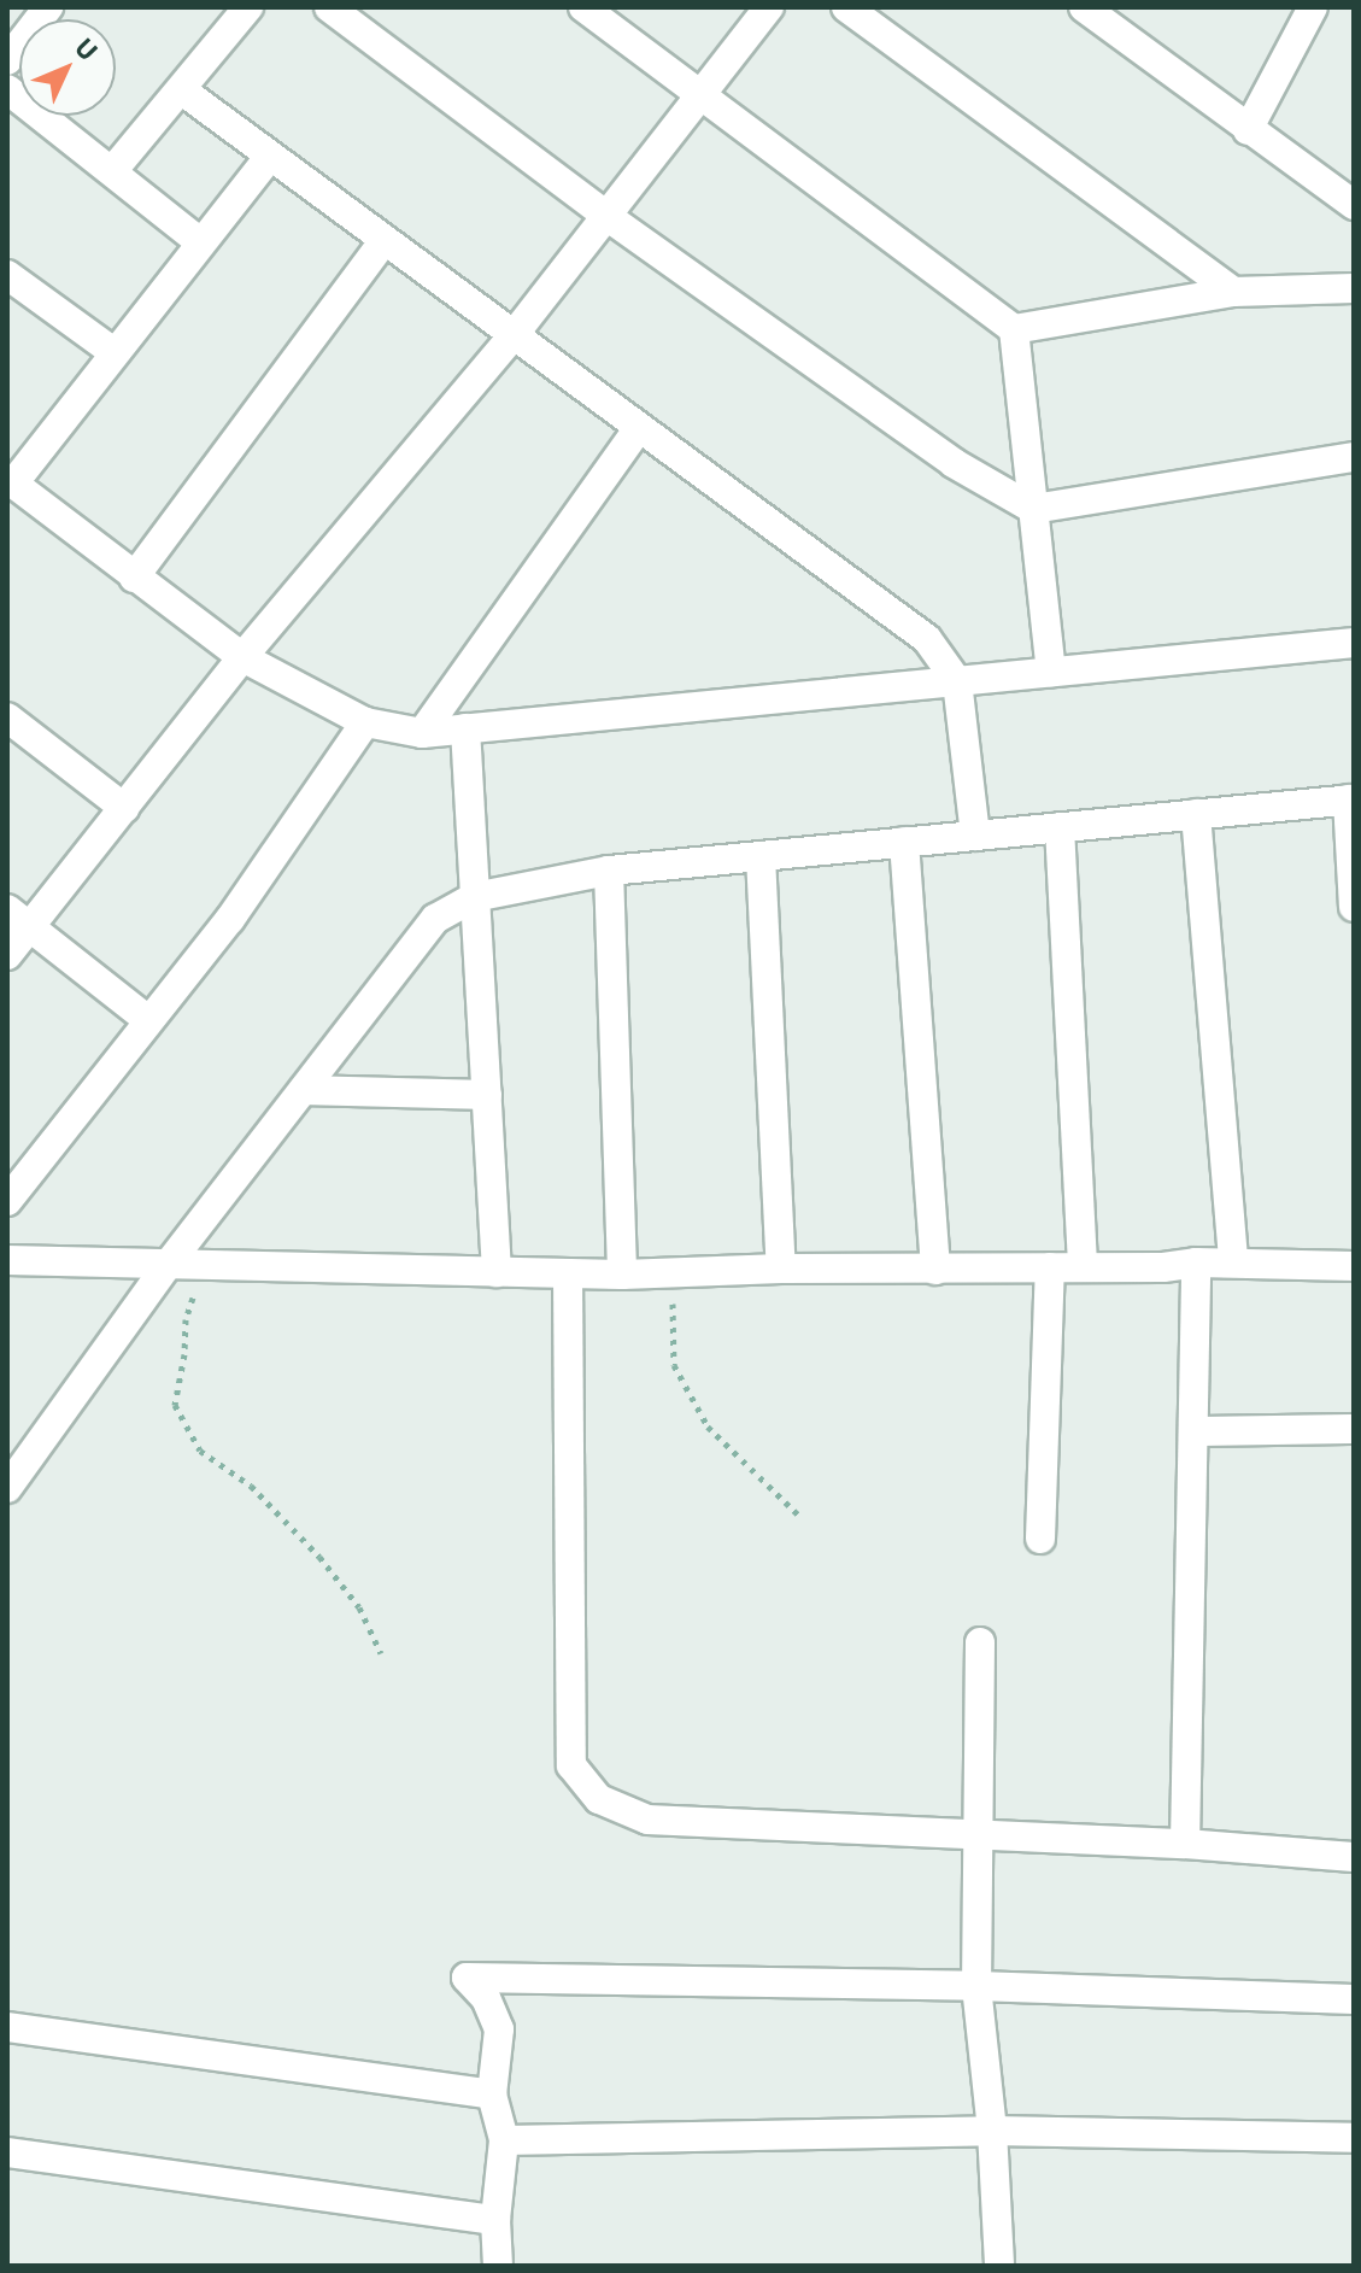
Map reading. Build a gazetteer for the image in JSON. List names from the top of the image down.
{
  "north": "top right"
}
